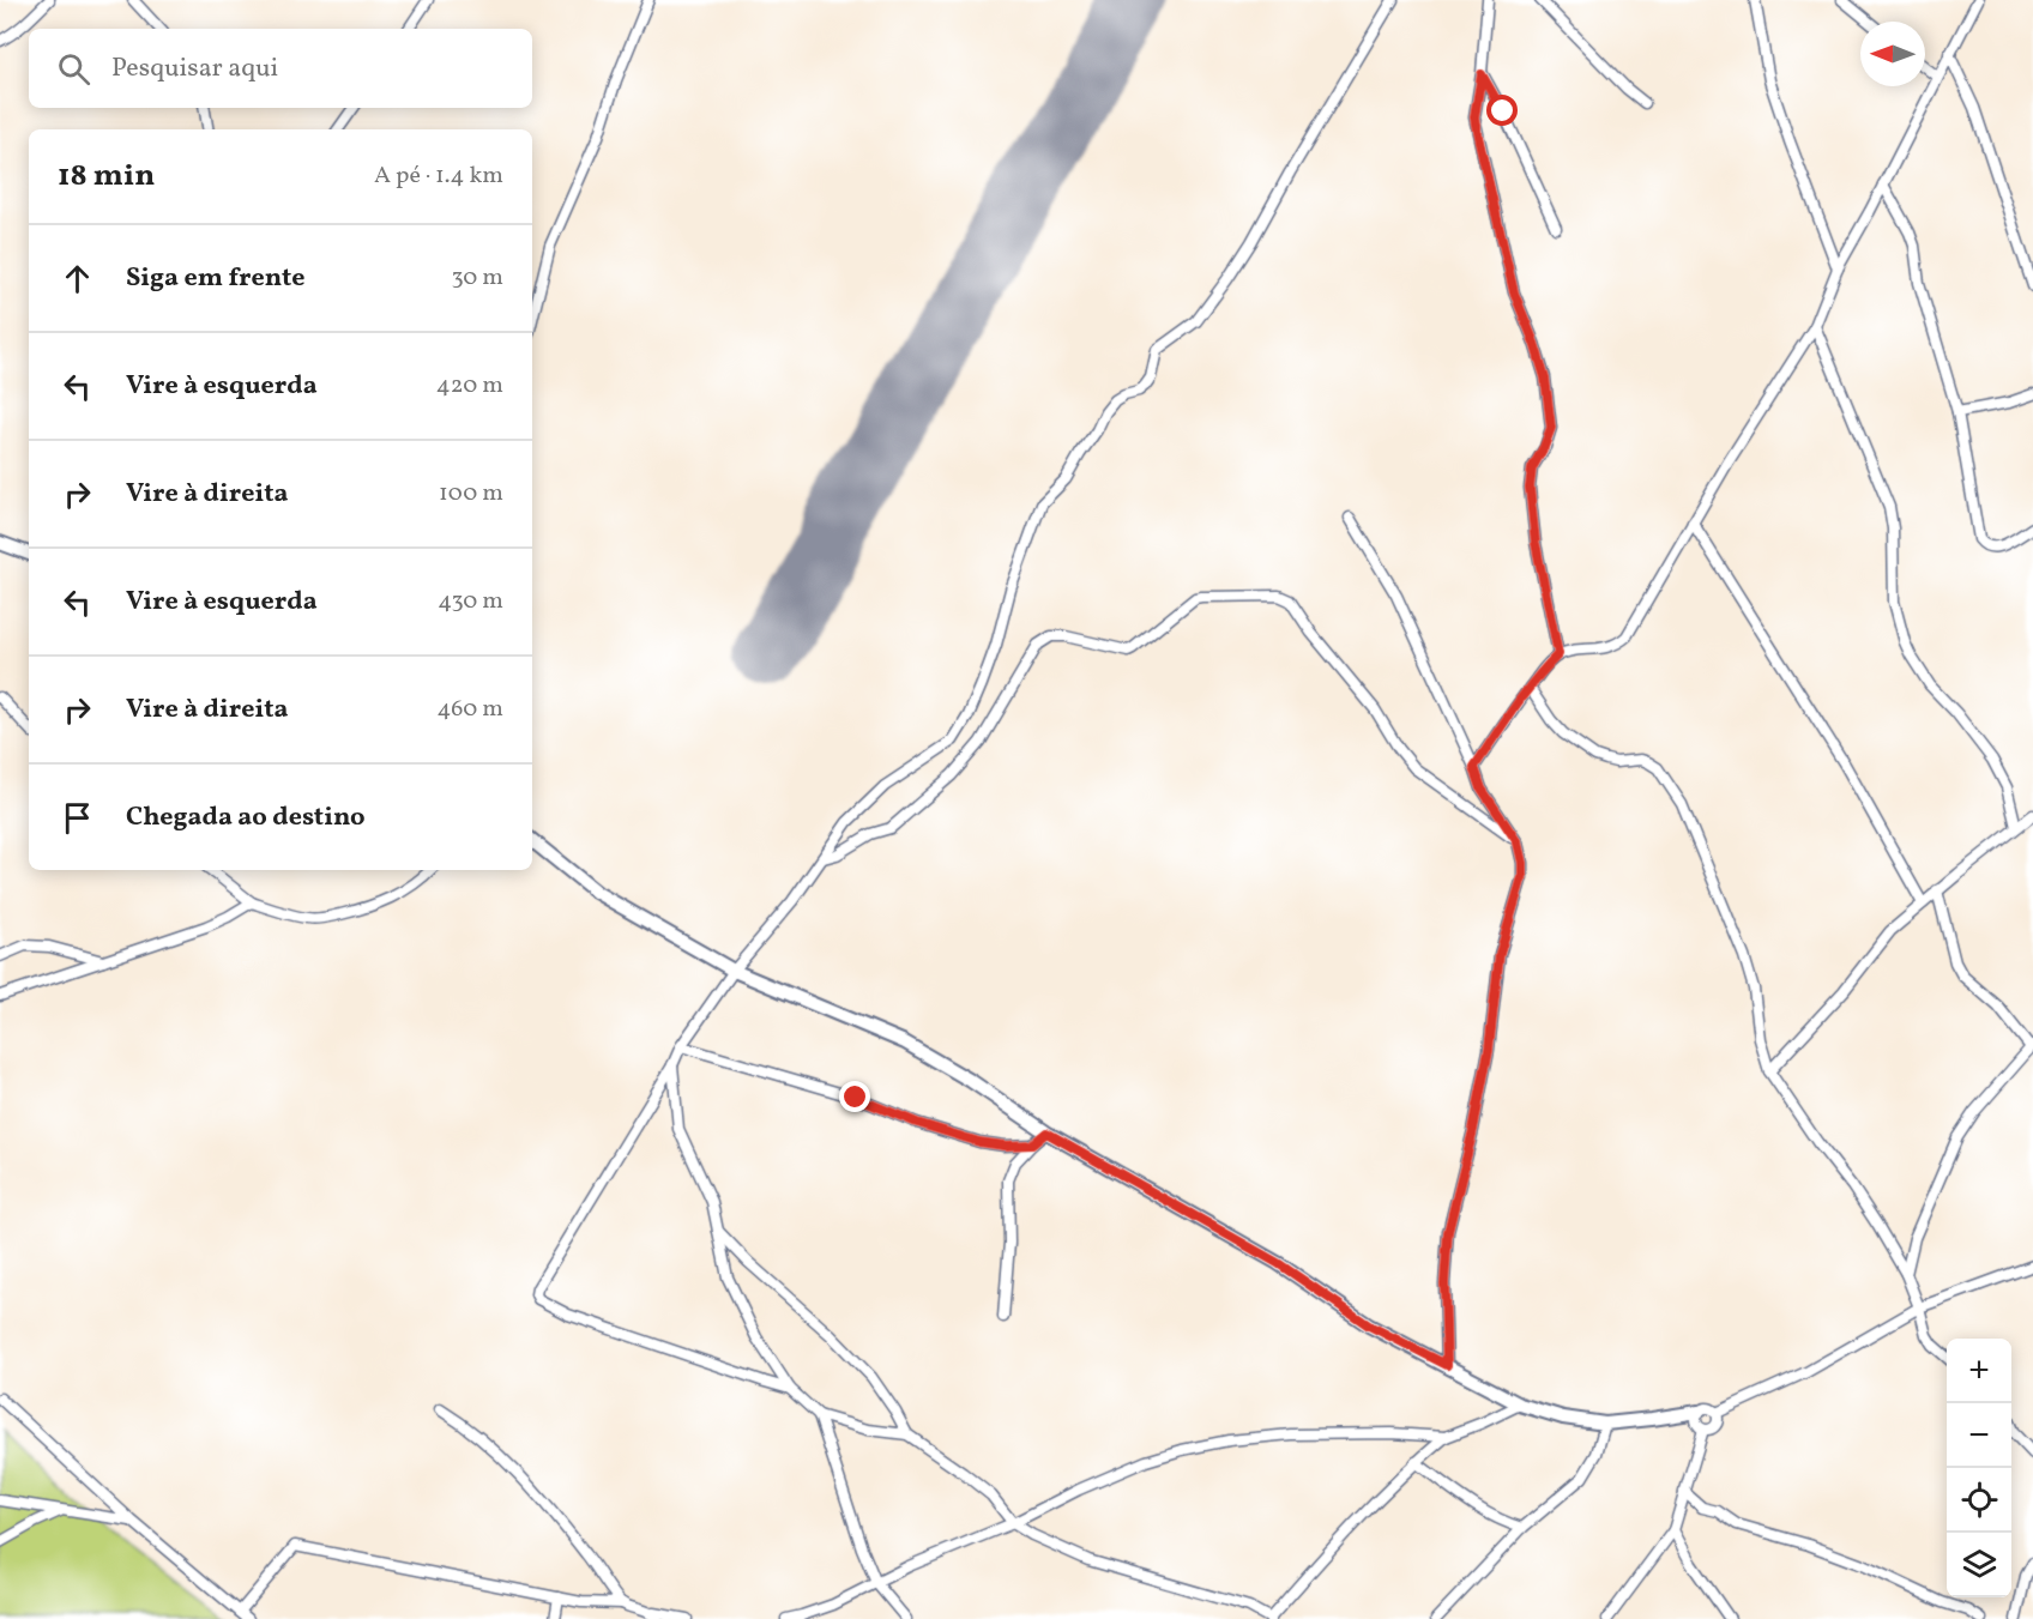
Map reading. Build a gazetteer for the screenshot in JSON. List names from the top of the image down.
{
  "north": "left",
  "page": {
    "search": "Pesquisar aqui",
    "heading": ["18 min", "A pé · 1.4 km"],
    "list": [
      ["Siga em frente", "30 m"],
      ["Vire à esquerda", "420 m"],
      ["Vire à direita", "100 m"],
      ["Vire à esquerda", "430 m"],
      ["Vire à direita", "460 m"],
      "Chegada ao destino"
    ],
    "map_buttons": ["+", "−"]
  }
}
